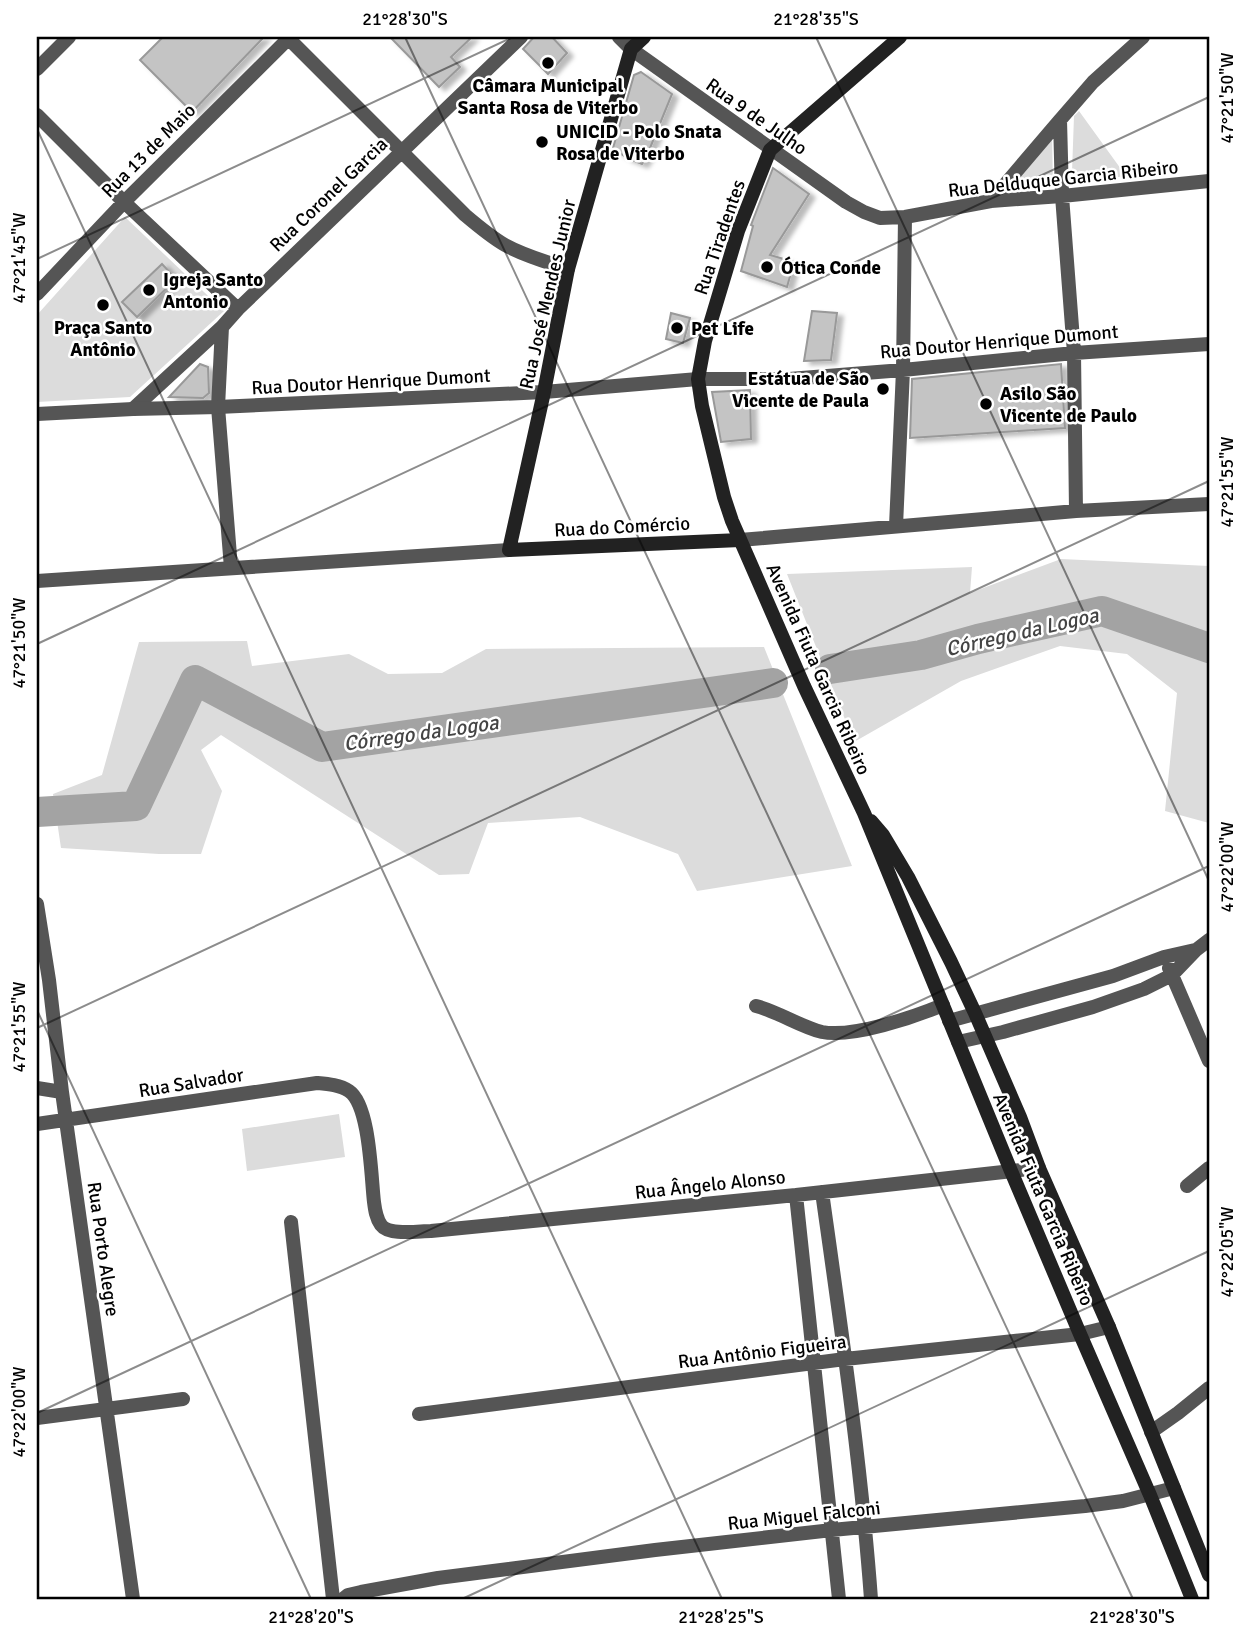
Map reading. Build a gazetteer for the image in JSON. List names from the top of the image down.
{
  "streets": {
    "main road": [
      "Rua Tiradentes",
      "Rua José Mendes Junior",
      "Rua do Comércio",
      "Avenida Fiuta Garcia Ribeiro"
    ],
    "street": [
      "Rua 9 de Julho",
      "Rua 13 de Maio",
      "Rua Delduque Garcia Ribeiro",
      "Rua Coronel Garcia",
      "Rua Doutor Henrique Dumont",
      "Rua Salvador",
      "Rua Ângelo Alonso",
      "Rua Porto Alegre",
      "Rua Antônio Figueira",
      "Rua Miguel Falconi"
    ]
  },
  "crossings": [
    ["Rua 9 de Julho", "Rua Delduque Garcia Ribeiro"],
    ["Rua 9 de Julho", "Rua Tiradentes"],
    ["Rua 9 de Julho", "Rua José Mendes Junior"],
    ["Rua Coronel Garcia", "Rua Doutor Henrique Dumont"],
    ["Rua Tiradentes", "Rua Doutor Henrique Dumont"],
    ["Rua Tiradentes", "Rua do Comércio"],
    ["Rua Tiradentes", "Avenida Fiuta Garcia Ribeiro"],
    ["Rua José Mendes Junior", "Rua Doutor Henrique Dumont"],
    ["Rua José Mendes Junior", "Rua do Comércio"],
    ["Rua do Comércio", "Avenida Fiuta Garcia Ribeiro"],
    ["Avenida Fiuta Garcia Ribeiro", "Rua Ângelo Alonso"],
    ["Avenida Fiuta Garcia Ribeiro", "Rua Antônio Figueira"],
    ["Avenida Fiuta Garcia Ribeiro", "Rua Miguel Falconi"],
    ["Rua Salvador", "Rua Ângelo Alonso"],
    ["Rua Salvador", "Rua Porto Alegre"]
  ],
  "water": ["Córrego da Logoa"],
  "places": [
    "Câmara Municipal Santa Rosa de Viterbo",
    "UNICID - Polo Snata Rosa de Viterbo",
    "Ótica Conde",
    "Igreja Santo Antonio",
    "Praça Santo Antônio",
    "Pet Life",
    "Estátua de São Vicente de Paula",
    "Asilo São Vicente de Paulo"
  ],
  "coordinates": [
    "21°28'30\"S",
    "21°28'35\"S",
    "47°21'50\"W",
    "47°21'45\"W",
    "47°21'55\"W",
    "47°22'00\"W",
    "47°22'05\"W",
    "21°28'20\"S",
    "21°28'25\"S"
  ]
}
